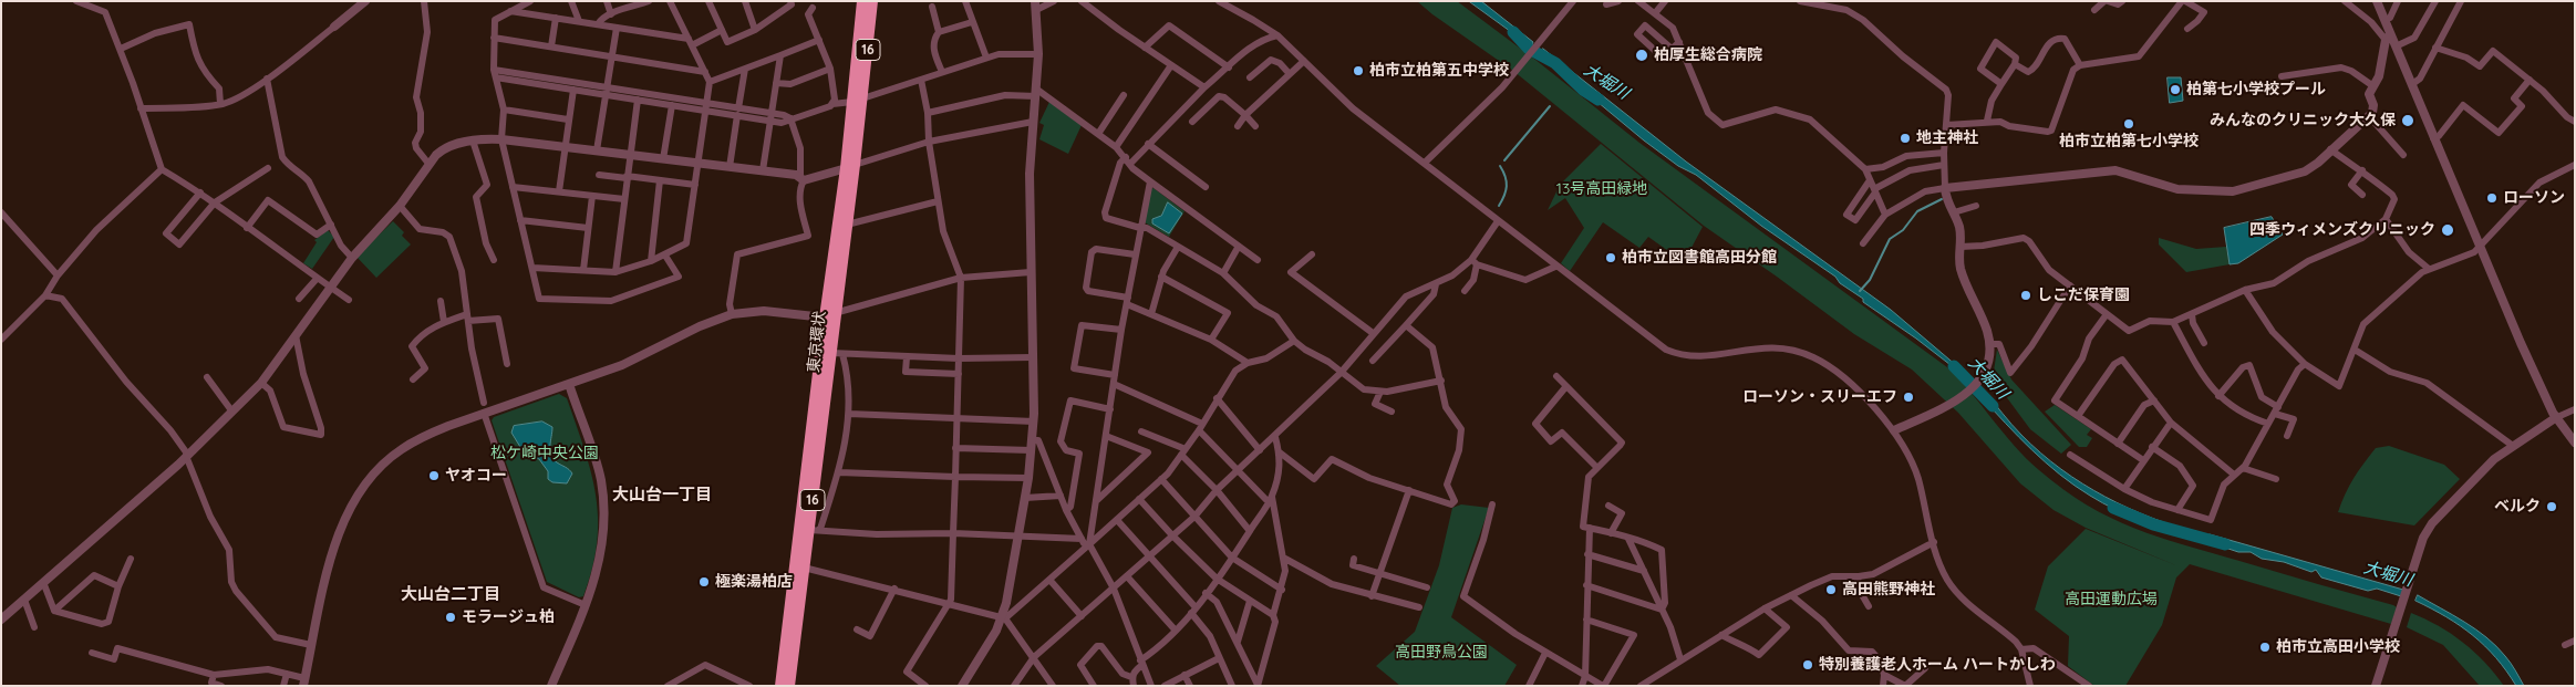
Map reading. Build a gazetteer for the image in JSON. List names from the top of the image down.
{
  "streets": {
    "highway": ["16", "東京環状"]
  },
  "districts": ["大山台一丁目", "大山台二丁目"],
  "water": ["大堀川"],
  "parks": [
    "13号高田緑地",
    "松ケ崎中央公園",
    "高田運動広場",
    "高田野鳥公園"
  ],
  "places": [
    "柏厚生総合病院",
    "柏市立柏第五中学校",
    "柏第七小学校プール",
    "みんなのクリニック大久保",
    "柏市立柏第七小学校",
    "地主神社",
    "ローソン",
    "四季ウィメンズクリニック",
    "柏市立図書館高田分館",
    "しこだ保育園",
    "ローソン・スリーエフ",
    "ヤオコー",
    "ベルク",
    "極楽湯柏店",
    "高田熊野神社",
    "モラージュ柏",
    "柏市立高田小学校",
    "特別養護老人ホーム ハートかしわ"
  ]
}
